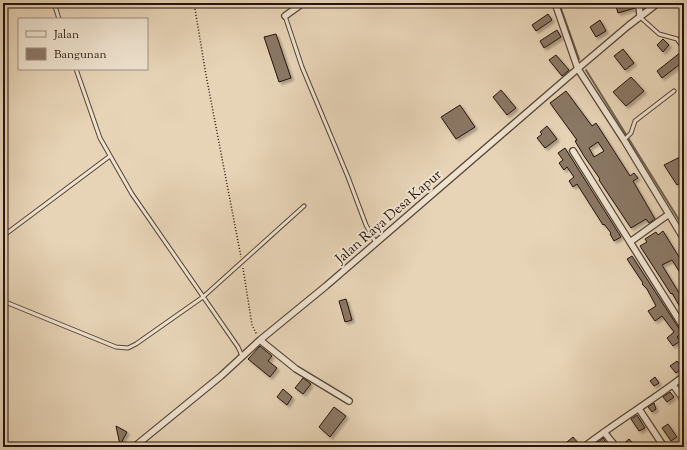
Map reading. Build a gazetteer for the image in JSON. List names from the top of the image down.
{
  "streets": {
    "street": ["Jalan Raya Desa Kapur"]
  },
  "legend": ["Jalan", "Bangunan"]
}
